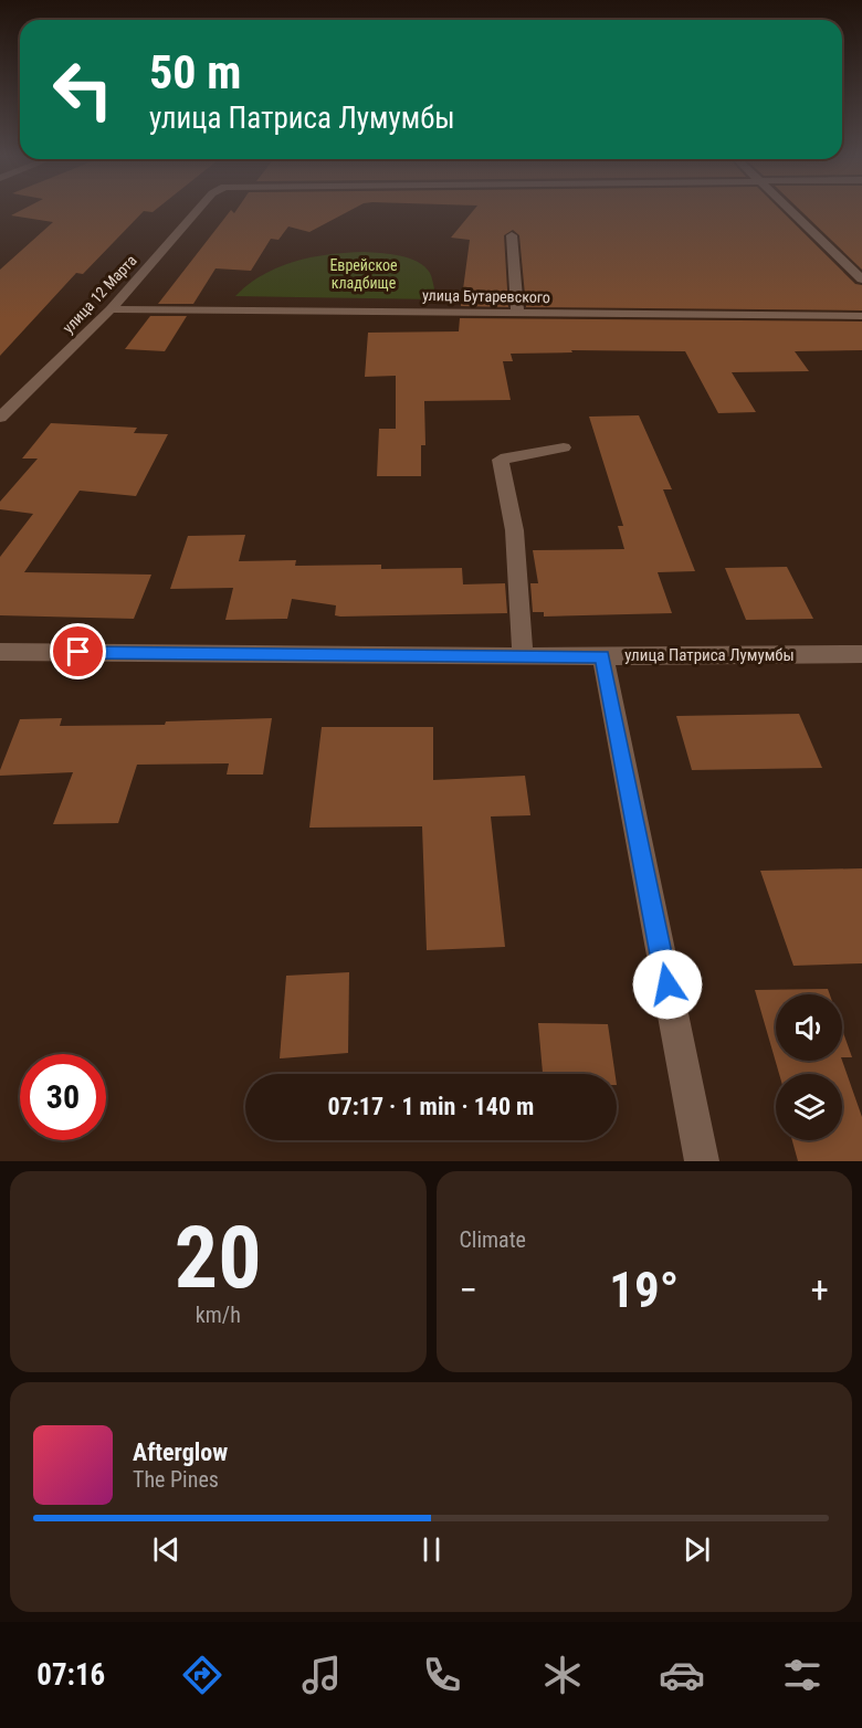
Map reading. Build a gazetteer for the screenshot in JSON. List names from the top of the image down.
{
  "streets": {
    "street": ["улица 12 Марта", "улица Бутаревского", "улица Патриса Лумумбы"]
  },
  "crossings": [
    ["улица 12 Марта", "улица Бутаревского"]
  ],
  "parks": ["Еврейское кладбище"],
  "page": {
    "turn": ["50 m", "улица Патриса Лумумбы"],
    "limit": "30",
    "trip": "07:17 · 1 min · 140 m",
    "tile": [
      ["20", "km/h"],
      "Climate"
    ],
    "heat": ["−", "19°", "+"],
    "song": ["Afterglow", "The Pines"],
    "tabs": "07:16"
  }
}
